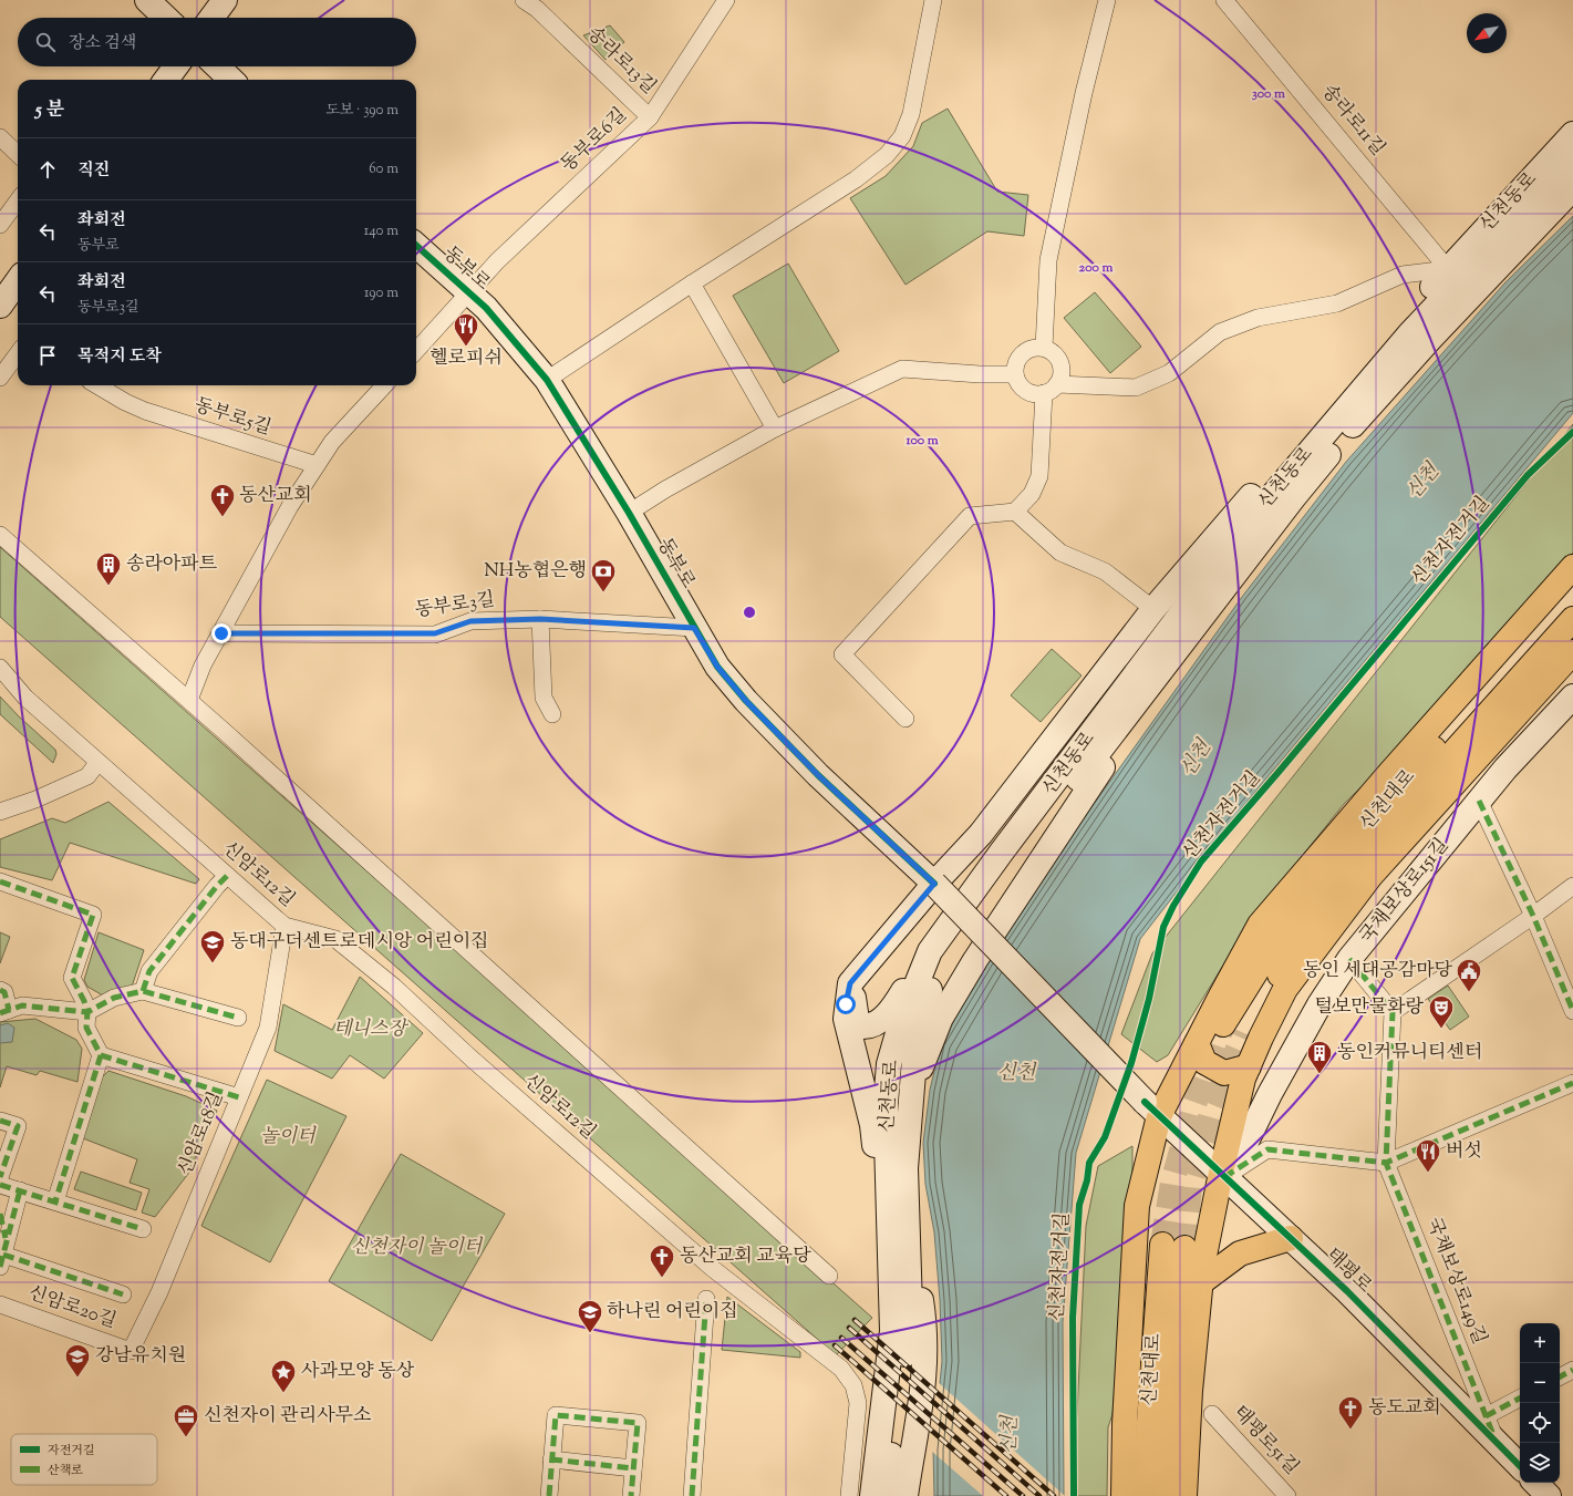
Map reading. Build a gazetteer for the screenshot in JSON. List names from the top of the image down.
{
  "streets": {
    "highway": ["신천대로"],
    "main road": [
      "신천동로",
      "동부로",
      "국채보상로151길",
      "태평로"
    ],
    "street": [
      "송라로13길",
      "송라로11길",
      "동부로6길",
      "동부로5길",
      "동부로3길",
      "신암로12길",
      "신암로18길",
      "국채보상로149길",
      "신암로20길",
      "태평로51길"
    ],
    "cycle path": ["신천자전거길"]
  },
  "crossings": [
    ["송라로13길", "동부로6길"],
    ["송라로11길", "신천동로"],
    ["동부로6길", "동부로"],
    ["신천동로", "동부로"],
    ["동부로", "동부로3길"],
    ["동부로", "태평로"],
    ["신암로12길", "신암로18길"],
    ["국채보상로151길", "태평로"],
    ["신암로18길", "신암로20길"],
    ["태평로", "국채보상로149길"]
  ],
  "water": ["신천"],
  "parks": ["테니스장", "놀이터", "신천자이 놀이터"],
  "places": {
    "restaurant": ["헬로피쉬", "버섯"],
    "church": ["동산교회", "동산교회 교육당", "동도교회"],
    "building": ["송라아파트", "동인커뮤니티센터"],
    "bank": ["NH농협은행"],
    "school or university": ["동대구더센트로데시앙 어린이집", "하나린 어린이집", "강남유치원"],
    "public building": ["동인 세대공감마당"],
    "theatre": ["털보만물화랑"],
    "place": ["사과모양 동상"],
    "office": ["신천자이 관리사무소"]
  },
  "legend": ["자전거길", "산책로"],
  "north": "bottom left",
  "page": {
    "search": "장소 검색",
    "heading": ["5 분", "도보 · 390 m"],
    "list": [
      ["직진", "60 m"],
      ["좌회전", "동부로", "140 m"],
      ["좌회전", "동부로3길", "190 m"],
      "목적지 도착"
    ],
    "map_buttons": ["+", "−"]
  },
  "rings": ["300 m", "200 m", "100 m"]
}
